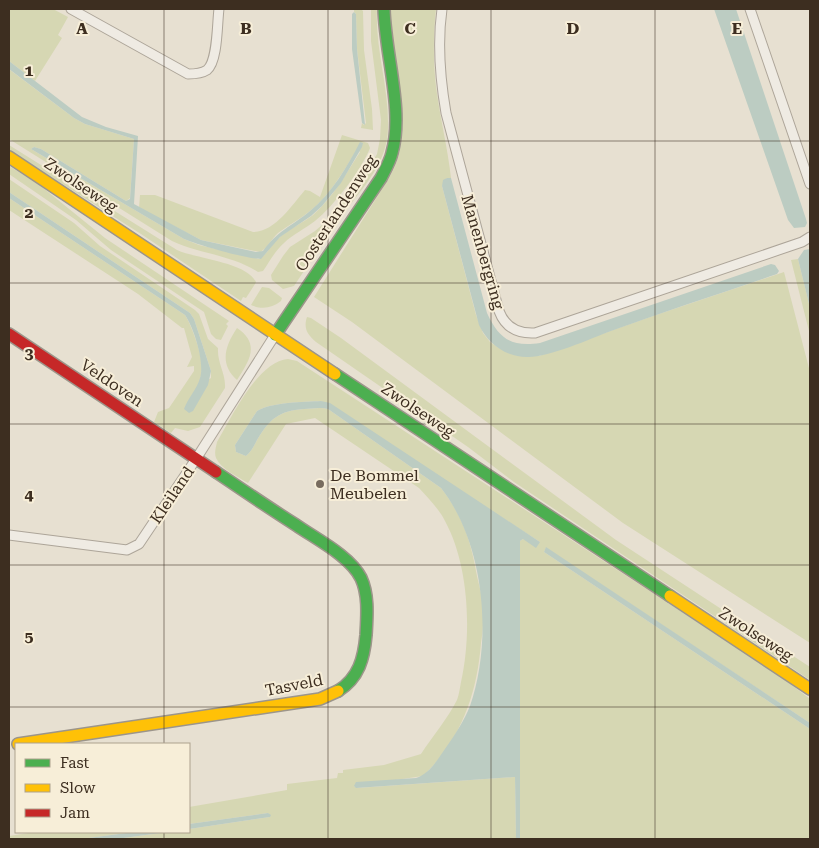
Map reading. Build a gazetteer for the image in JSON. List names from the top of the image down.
{
  "streets": {
    "street": [
      "Zwolseweg",
      "Oosterlandenweg",
      "Manenbergring",
      "Veldoven",
      "Kleiland",
      "Tasveld"
    ]
  },
  "crossings": [
    ["Zwolseweg", "Oosterlandenweg"],
    ["Zwolseweg", "Kleiland"],
    ["Oosterlandenweg", "Kleiland"],
    ["Veldoven", "Kleiland"],
    ["Veldoven", "Tasveld"],
    ["Kleiland", "Tasveld"]
  ],
  "places": ["De Bommel Meubelen"],
  "legend": ["Fast", "Slow", "Jam"],
  "grid": {
    "columns": [
      "A",
      "B",
      "C",
      "D",
      "E"
    ],
    "rows": [
      "1",
      "2",
      "3",
      "4",
      "5"
    ]
  }
}
